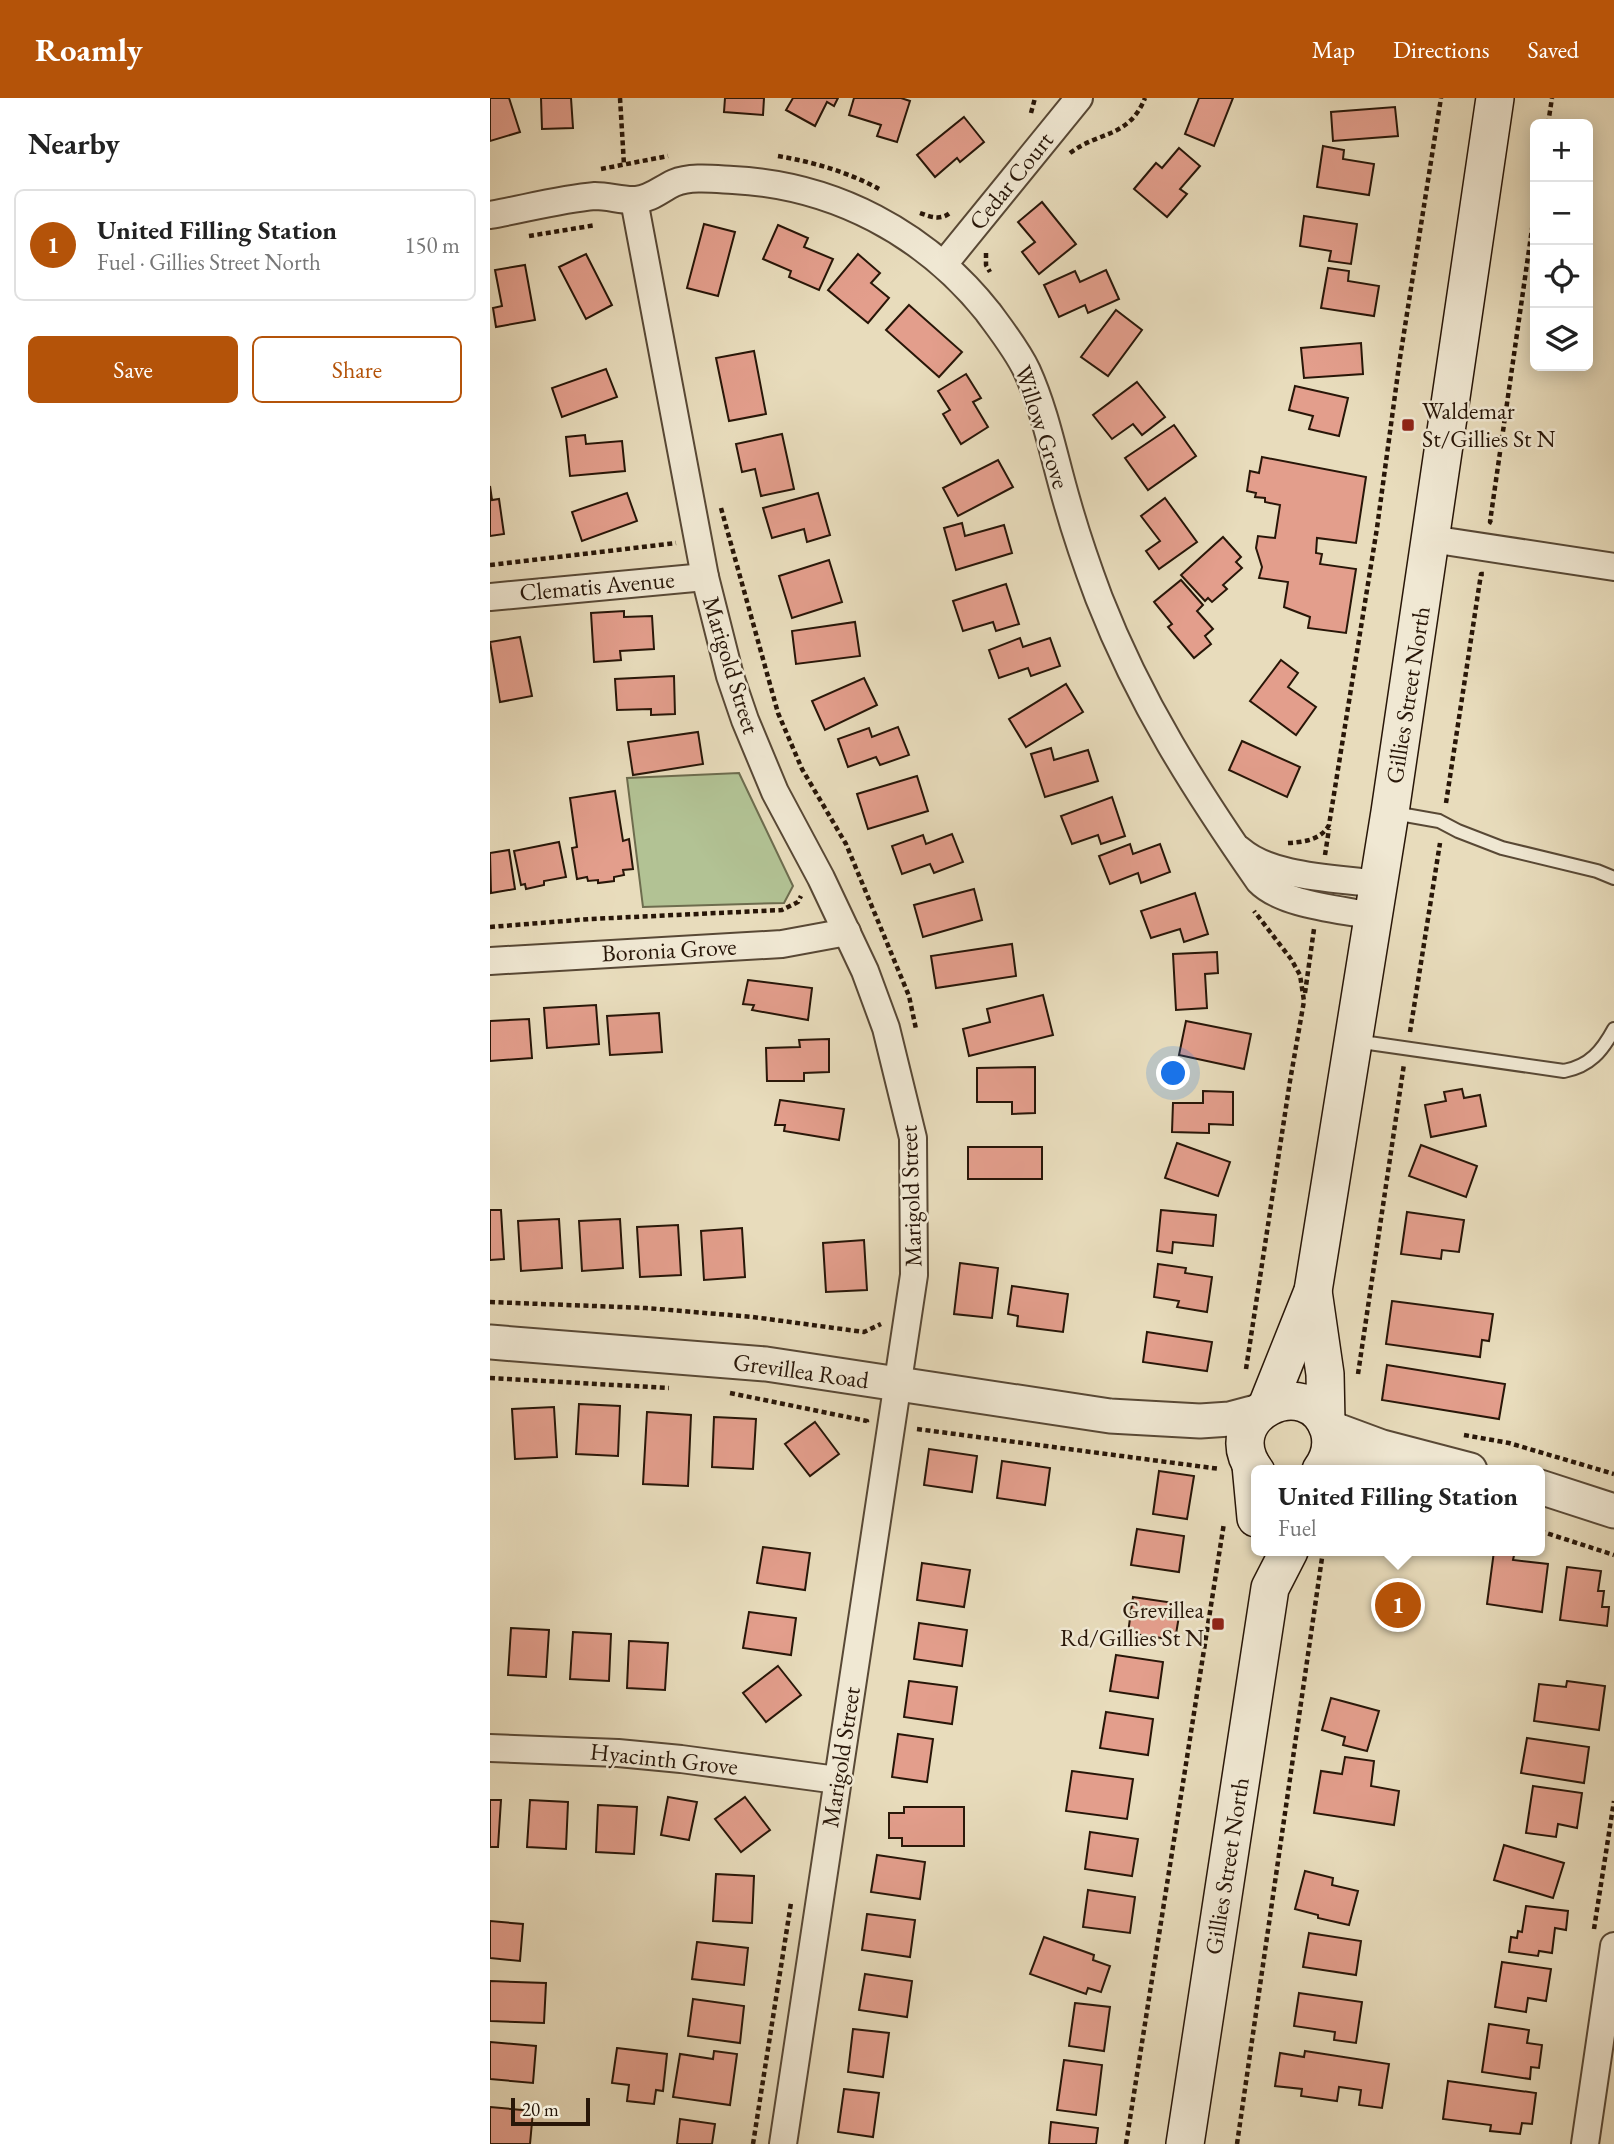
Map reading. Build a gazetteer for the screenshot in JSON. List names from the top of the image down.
{
  "streets": {
    "main road": ["Gillies Street North"],
    "street": [
      "Cedar Court",
      "Willow Grove",
      "Clematis Avenue",
      "Marigold Street",
      "Boronia Grove",
      "Grevillea Road",
      "Hyacinth Grove"
    ]
  },
  "crossings": [
    ["Cedar Court", "Willow Grove"],
    ["Willow Grove", "Marigold Street"],
    ["Willow Grove", "Gillies Street North"],
    ["Clematis Avenue", "Marigold Street"],
    ["Marigold Street", "Boronia Grove"],
    ["Marigold Street", "Grevillea Road"],
    ["Marigold Street", "Hyacinth Grove"],
    ["Gillies Street North", "Grevillea Road"]
  ],
  "places": {
    "transit": ["Waldemar St/Gillies St N", "Grevillea Rd/Gillies St N"]
  },
  "scale_bar": "20 m",
  "page": {
    "header": "Roamly",
    "nav": ["Map", "Directions", "Saved"],
    "heading": "Nearby",
    "map_buttons": ["+", "−"],
    "list": [
      {
        "mark": "1",
        "name": "United Filling Station",
        "note": "Fuel · Gillies Street North",
        "value": "150 m"
      }
    ],
    "buttons": ["Save", "Share"],
    "popup": ["United Filling Station", "Fuel"],
    "pins": "1",
    "scale": "20 m"
  }
}
